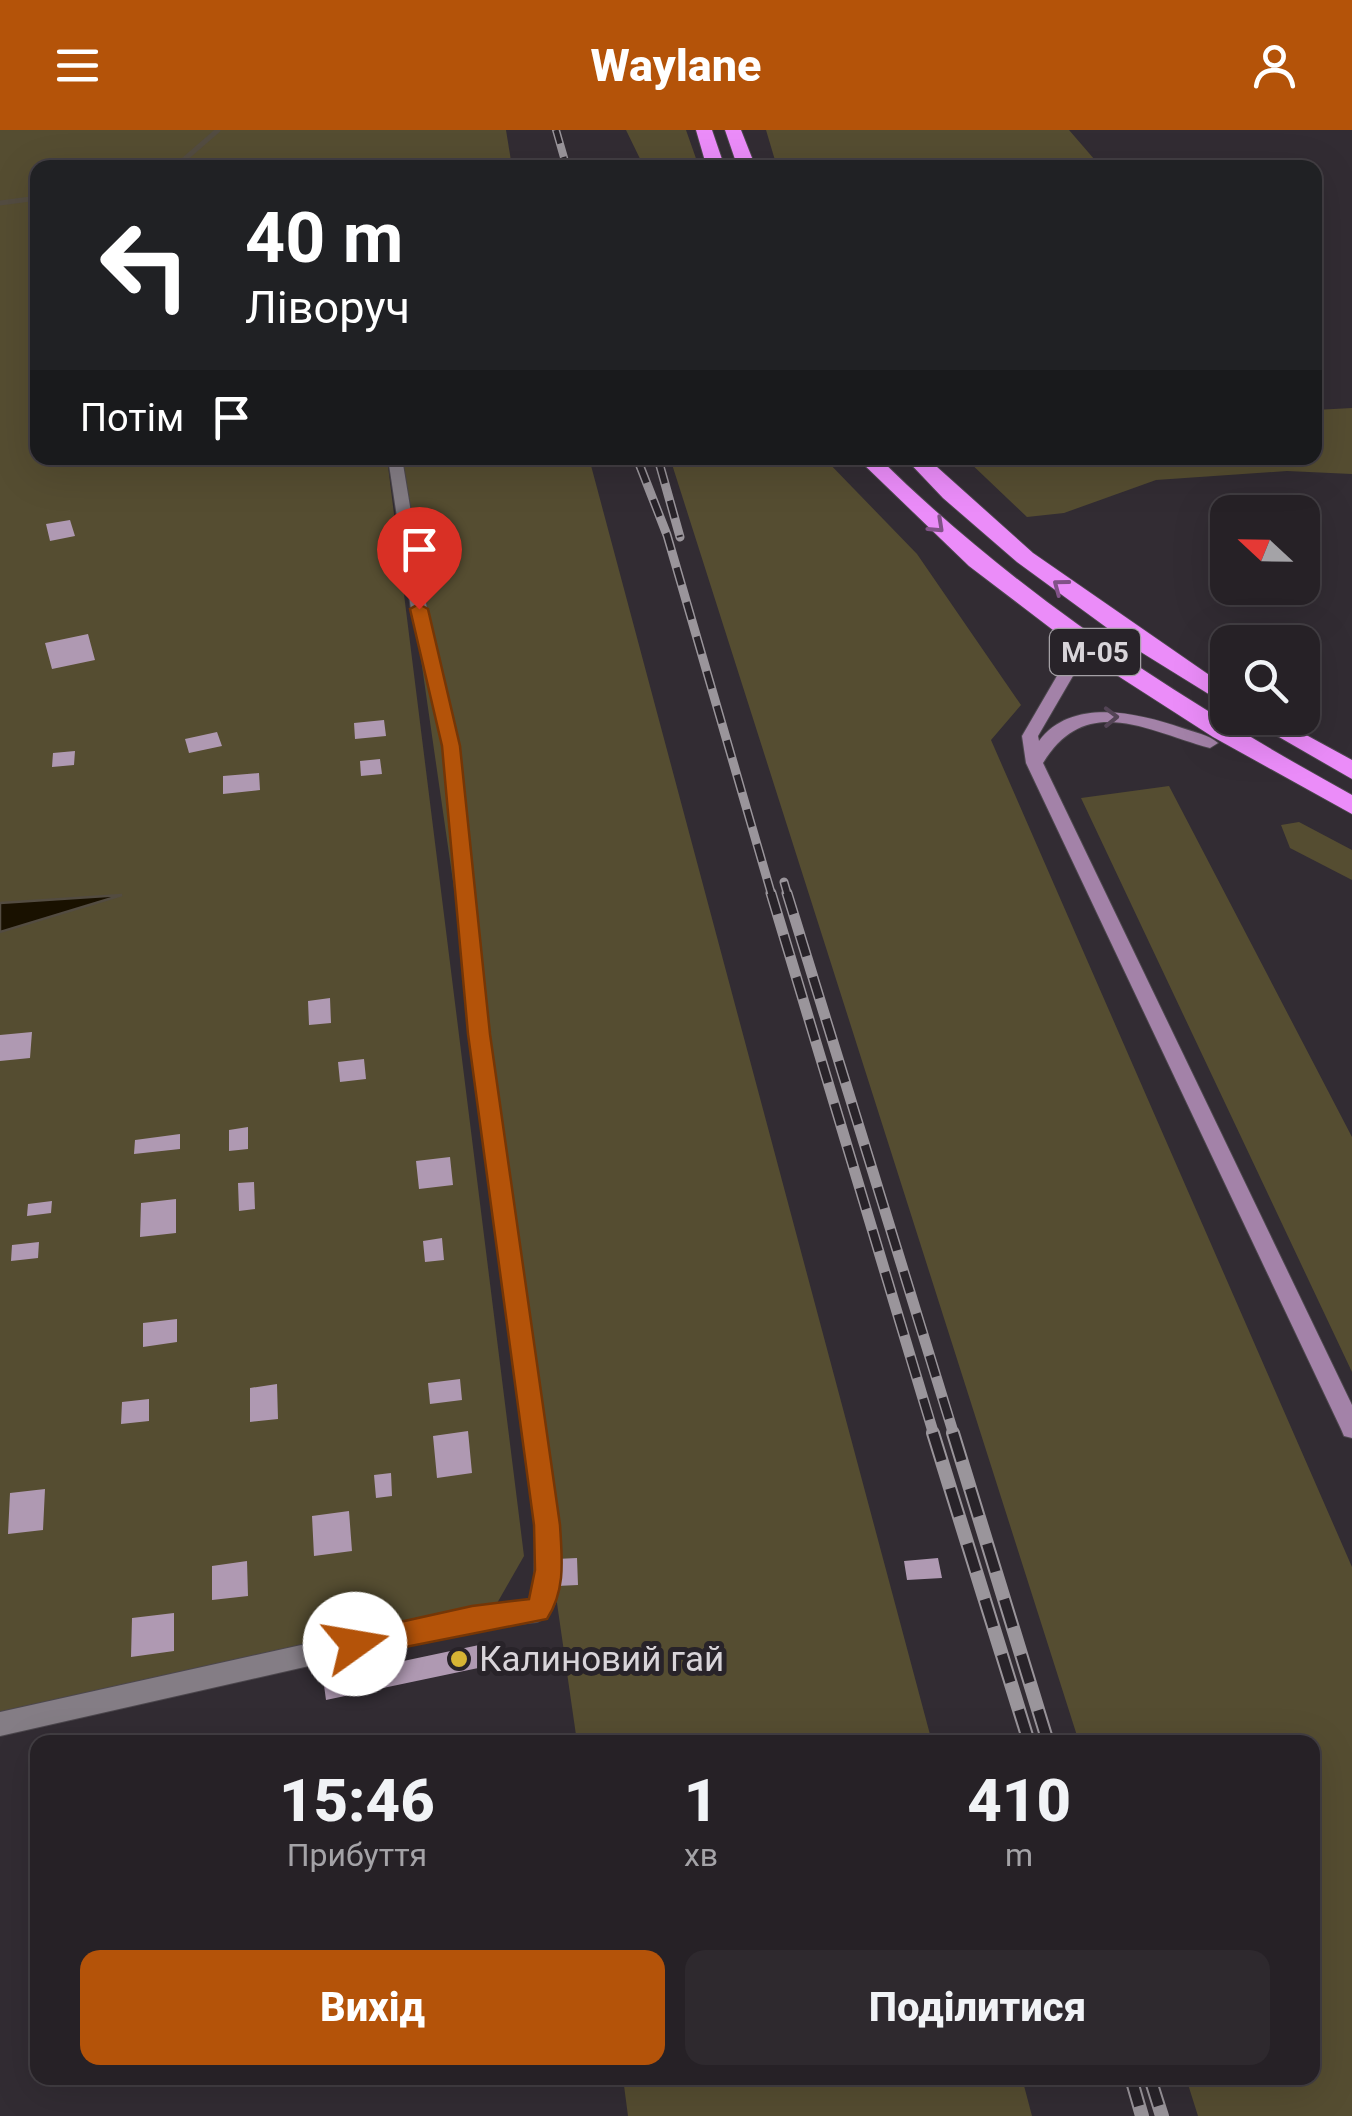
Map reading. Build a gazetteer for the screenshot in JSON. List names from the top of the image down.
{
  "streets": {
    "highway": ["М-05"]
  },
  "places": ["Калиновий гай"],
  "north": "left",
  "page": {
    "header": "Waylane",
    "turn": ["40 m", "Ліворуч"],
    "then": "Потім",
    "eta": [
      "15:46",
      "Прибуття",
      "1",
      "хв",
      "410",
      "m"
    ],
    "buttons": ["Вихід", "Поділитися"]
  }
}
